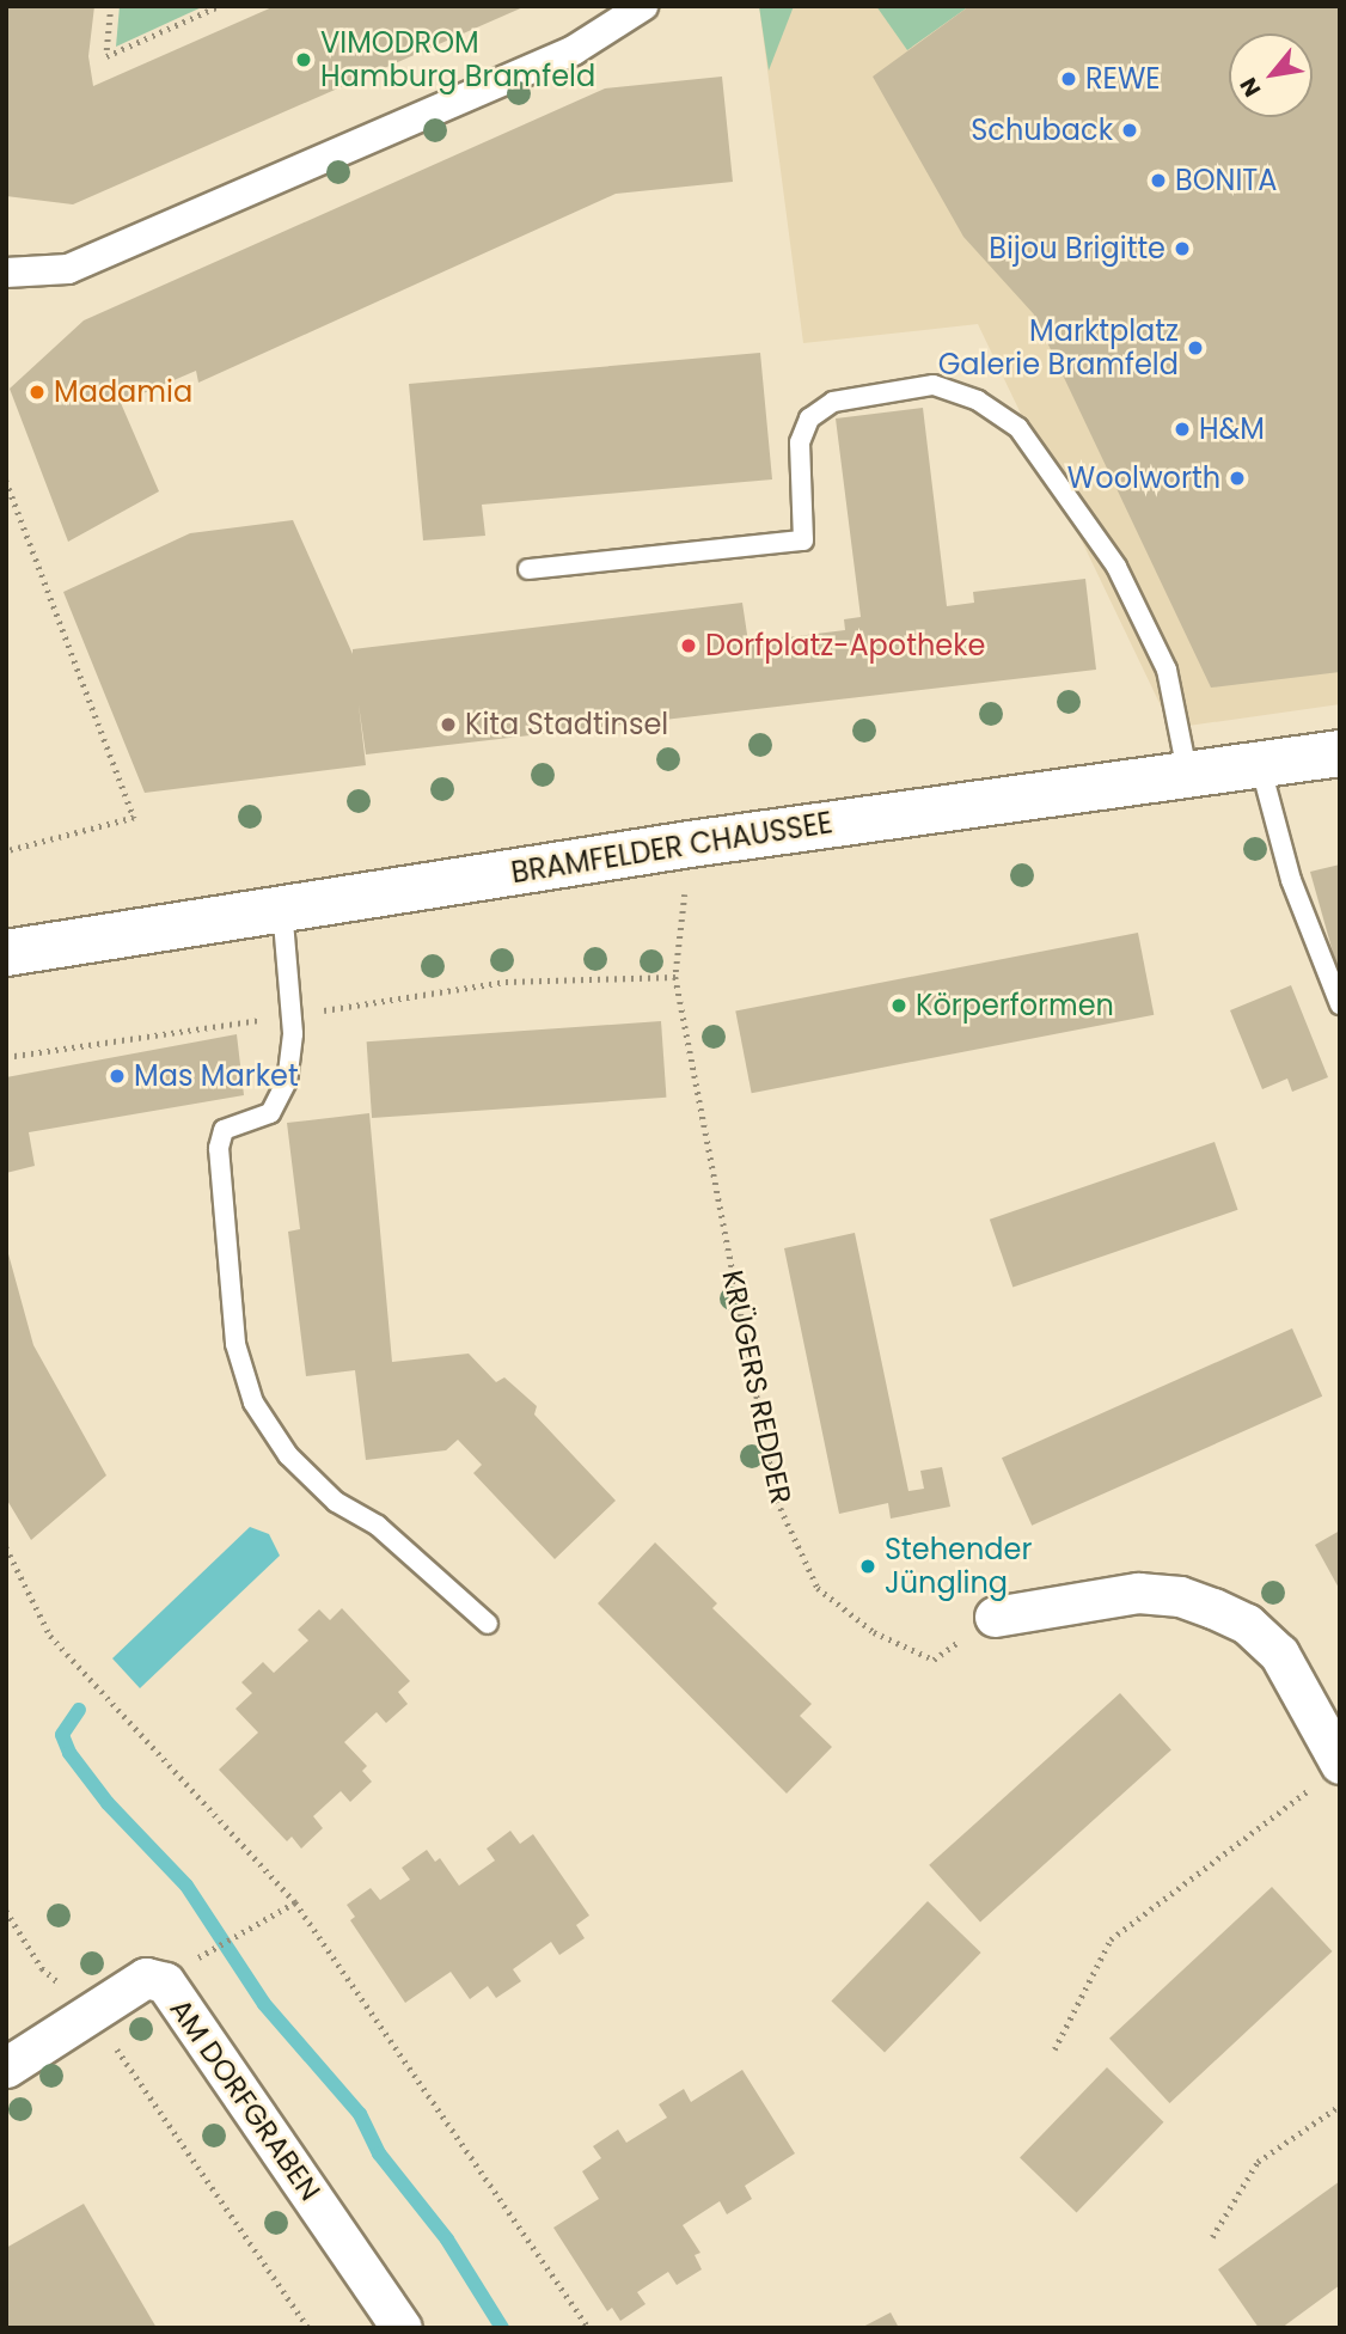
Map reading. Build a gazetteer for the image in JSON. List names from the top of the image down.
{
  "streets": {
    "main road": ["BRAMFELDER CHAUSSEE"],
    "street": ["AM DORFGRABEN"],
    "path": ["KRÜGERS REDDER"]
  },
  "crossings": [
    ["BRAMFELDER CHAUSSEE", "KRÜGERS REDDER"]
  ],
  "places": [
    "VIMODROM Hamburg Bramfeld",
    "REWE",
    "Schuback",
    "BONITA",
    "Bijou Brigitte",
    "Marktplatz Galerie Bramfeld",
    "Madamia",
    "H&M",
    "Woolworth",
    "Dorfplatz-Apotheke",
    "Kita Stadtinsel",
    "Körperformen",
    "Mas Market",
    "Stehender Jüngling"
  ],
  "north": "bottom left"
}
